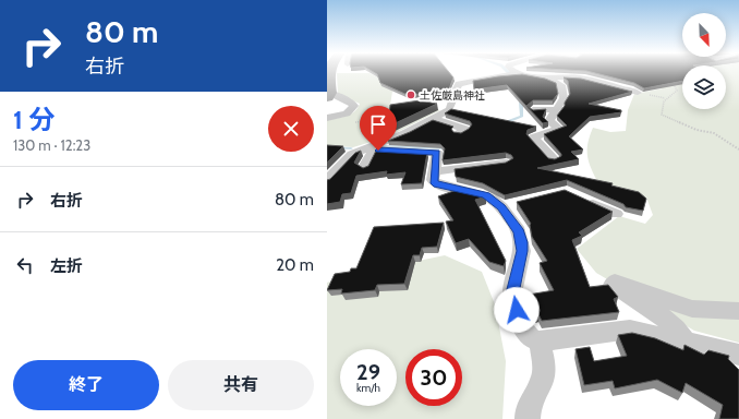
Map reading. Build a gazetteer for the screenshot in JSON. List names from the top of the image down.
{
  "places": ["土佐厳島神社"],
  "north": "bottom right",
  "page": {
    "turn": ["80 m", "右折"],
    "heading": ["1 分", "130 m · 12:23"],
    "list": [
      {
        "name": "右折",
        "value": "80 m"
      },
      {
        "name": "左折",
        "value": "20 m"
      }
    ],
    "speed": "29 km/h",
    "limit": "30",
    "buttons": ["終了", "共有"]
  }
}
